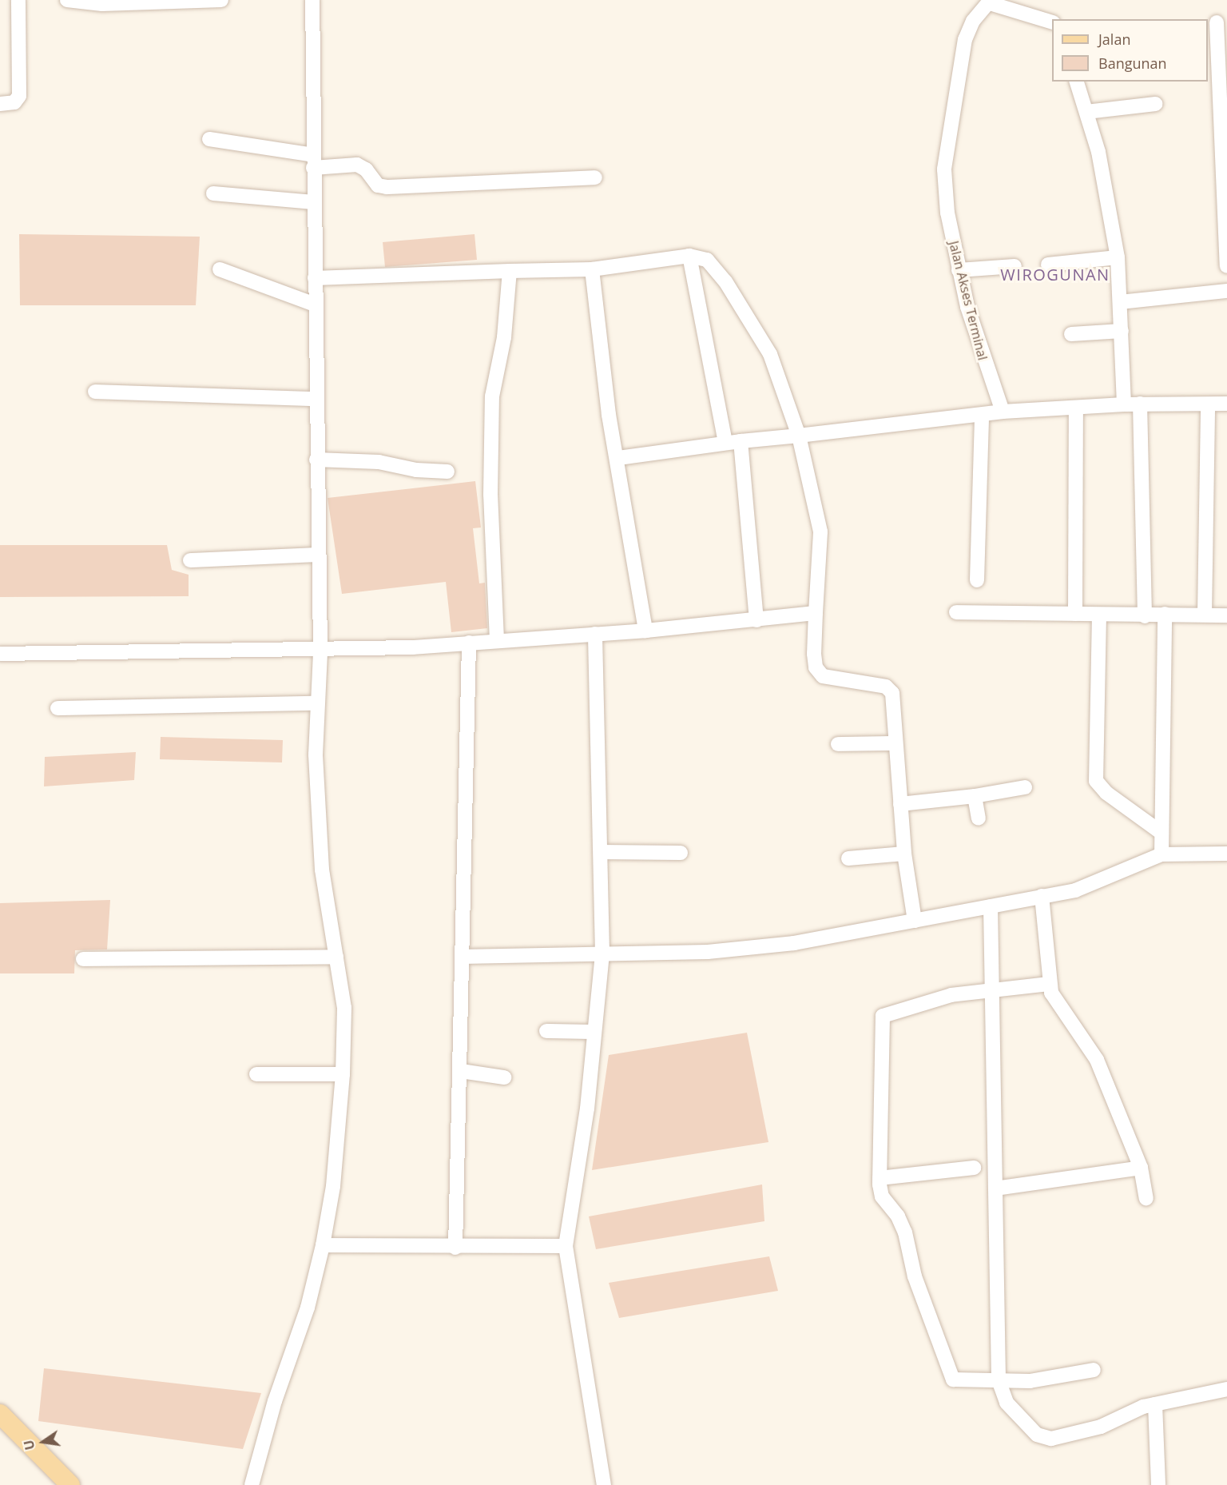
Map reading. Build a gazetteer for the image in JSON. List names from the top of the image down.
{
  "streets": {
    "street": ["Jalan Akses Terminal"]
  },
  "districts": ["WIROGUNAN"],
  "legend": ["Jalan", "Bangunan"],
  "north": "left"
}
